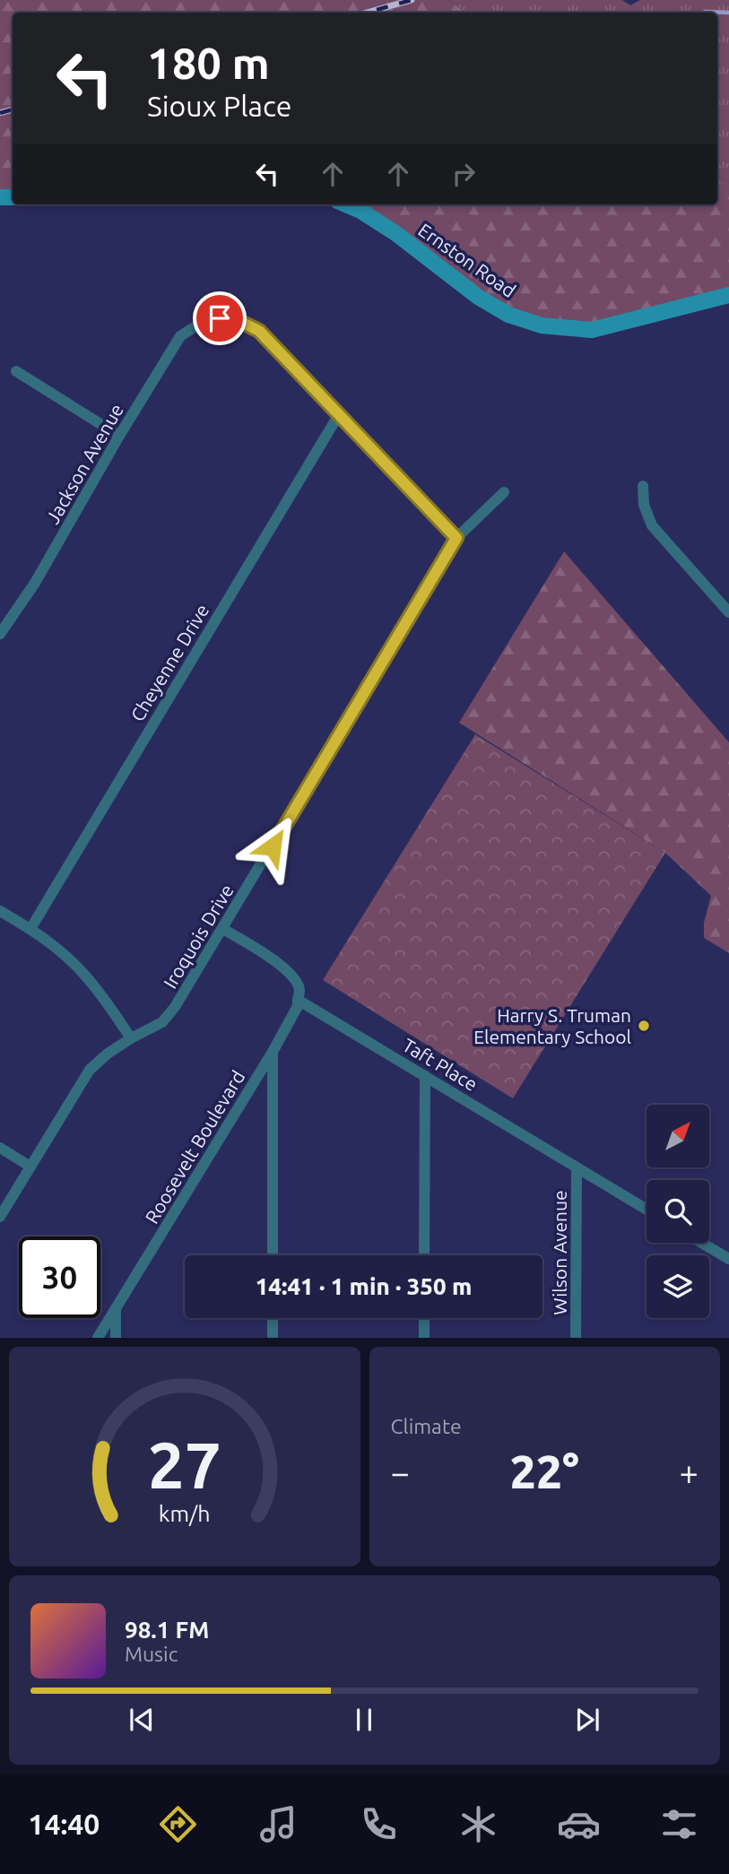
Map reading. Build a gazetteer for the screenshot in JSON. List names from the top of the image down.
{
  "streets": {
    "street": [
      "Ernston Road",
      "Jackson Avenue",
      "Cheyenne Drive",
      "Iroquois Drive",
      "Taft Place",
      "Roosevelt Boulevard",
      "Wilson Avenue"
    ]
  },
  "crossings": [
    ["Jackson Avenue", "Cheyenne Drive"],
    ["Taft Place", "Roosevelt Boulevard"],
    ["Taft Place", "Wilson Avenue"]
  ],
  "places": ["Harry S. Truman Elementary School"],
  "north": "top right",
  "page": {
    "turn": ["180 m", "Sioux Place"],
    "limit": "30",
    "trip": "14:41 · 1 min · 350 m",
    "tile": "Climate",
    "heat": ["−", "22°", "+"],
    "song": ["98.1 FM", "Music"],
    "tabs": "14:40",
    "gauge": ["27", "km/h"]
  }
}
